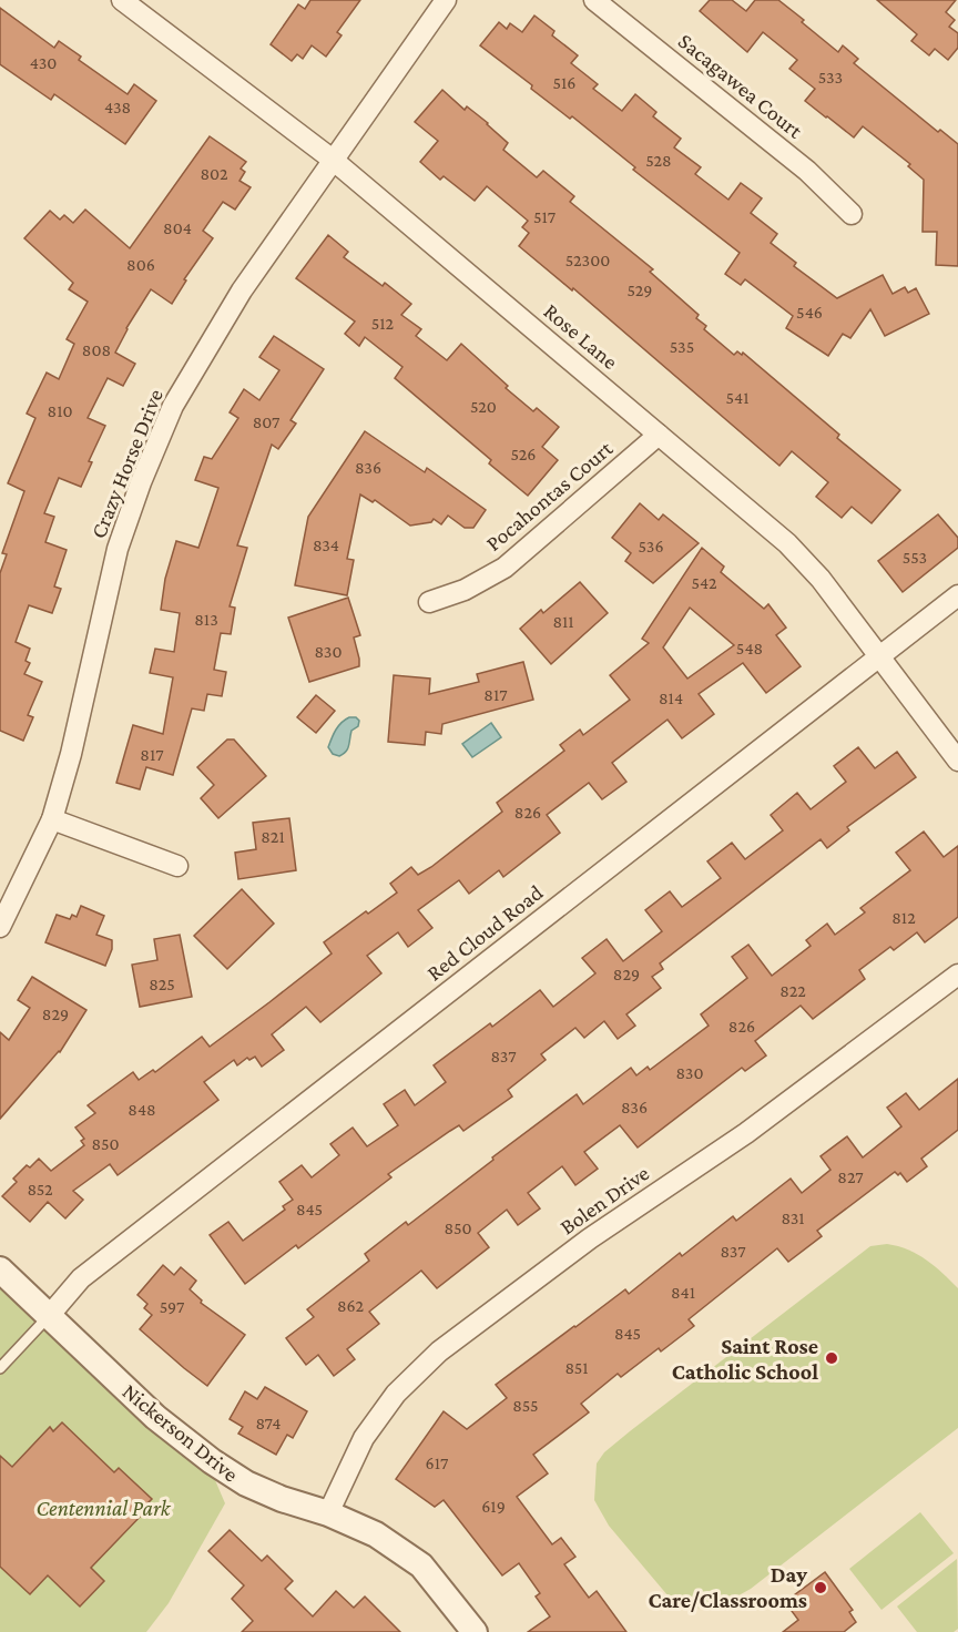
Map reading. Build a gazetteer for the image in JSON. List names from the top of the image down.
{
  "streets": {
    "street": [
      "Sacagawea Court",
      "Rose Lane",
      "Crazy Horse Drive",
      "Pocahontas Court",
      "Red Cloud Road",
      "Bolen Drive",
      "Nickerson Drive"
    ]
  },
  "crossings": [
    ["Rose Lane", "Crazy Horse Drive"],
    ["Rose Lane", "Pocahontas Court"],
    ["Rose Lane", "Red Cloud Road"],
    ["Red Cloud Road", "Nickerson Drive"],
    ["Bolen Drive", "Nickerson Drive"]
  ],
  "parks": ["Centennial Park"],
  "places": ["Saint Rose Catholic School", "Day Care/Classrooms"],
  "house_numbers": [
    "430",
    "533",
    "516",
    "438",
    "528",
    "802",
    "517",
    "804",
    "52300",
    "806",
    "529",
    "546",
    "512",
    "535",
    "808",
    "541",
    "520",
    "810",
    "807",
    "526",
    "836",
    "834",
    "536",
    "553",
    "542",
    "813",
    "811",
    "548",
    "830",
    "817",
    "814",
    "817",
    "826",
    "821",
    "812",
    "829",
    "825",
    "822",
    "829",
    "826",
    "837",
    "830",
    "836",
    "848",
    "850",
    "827",
    "852",
    "845",
    "831",
    "850",
    "837",
    "841",
    "862",
    "597",
    "845",
    "851",
    "855",
    "874",
    "617",
    "619"
  ]
}
